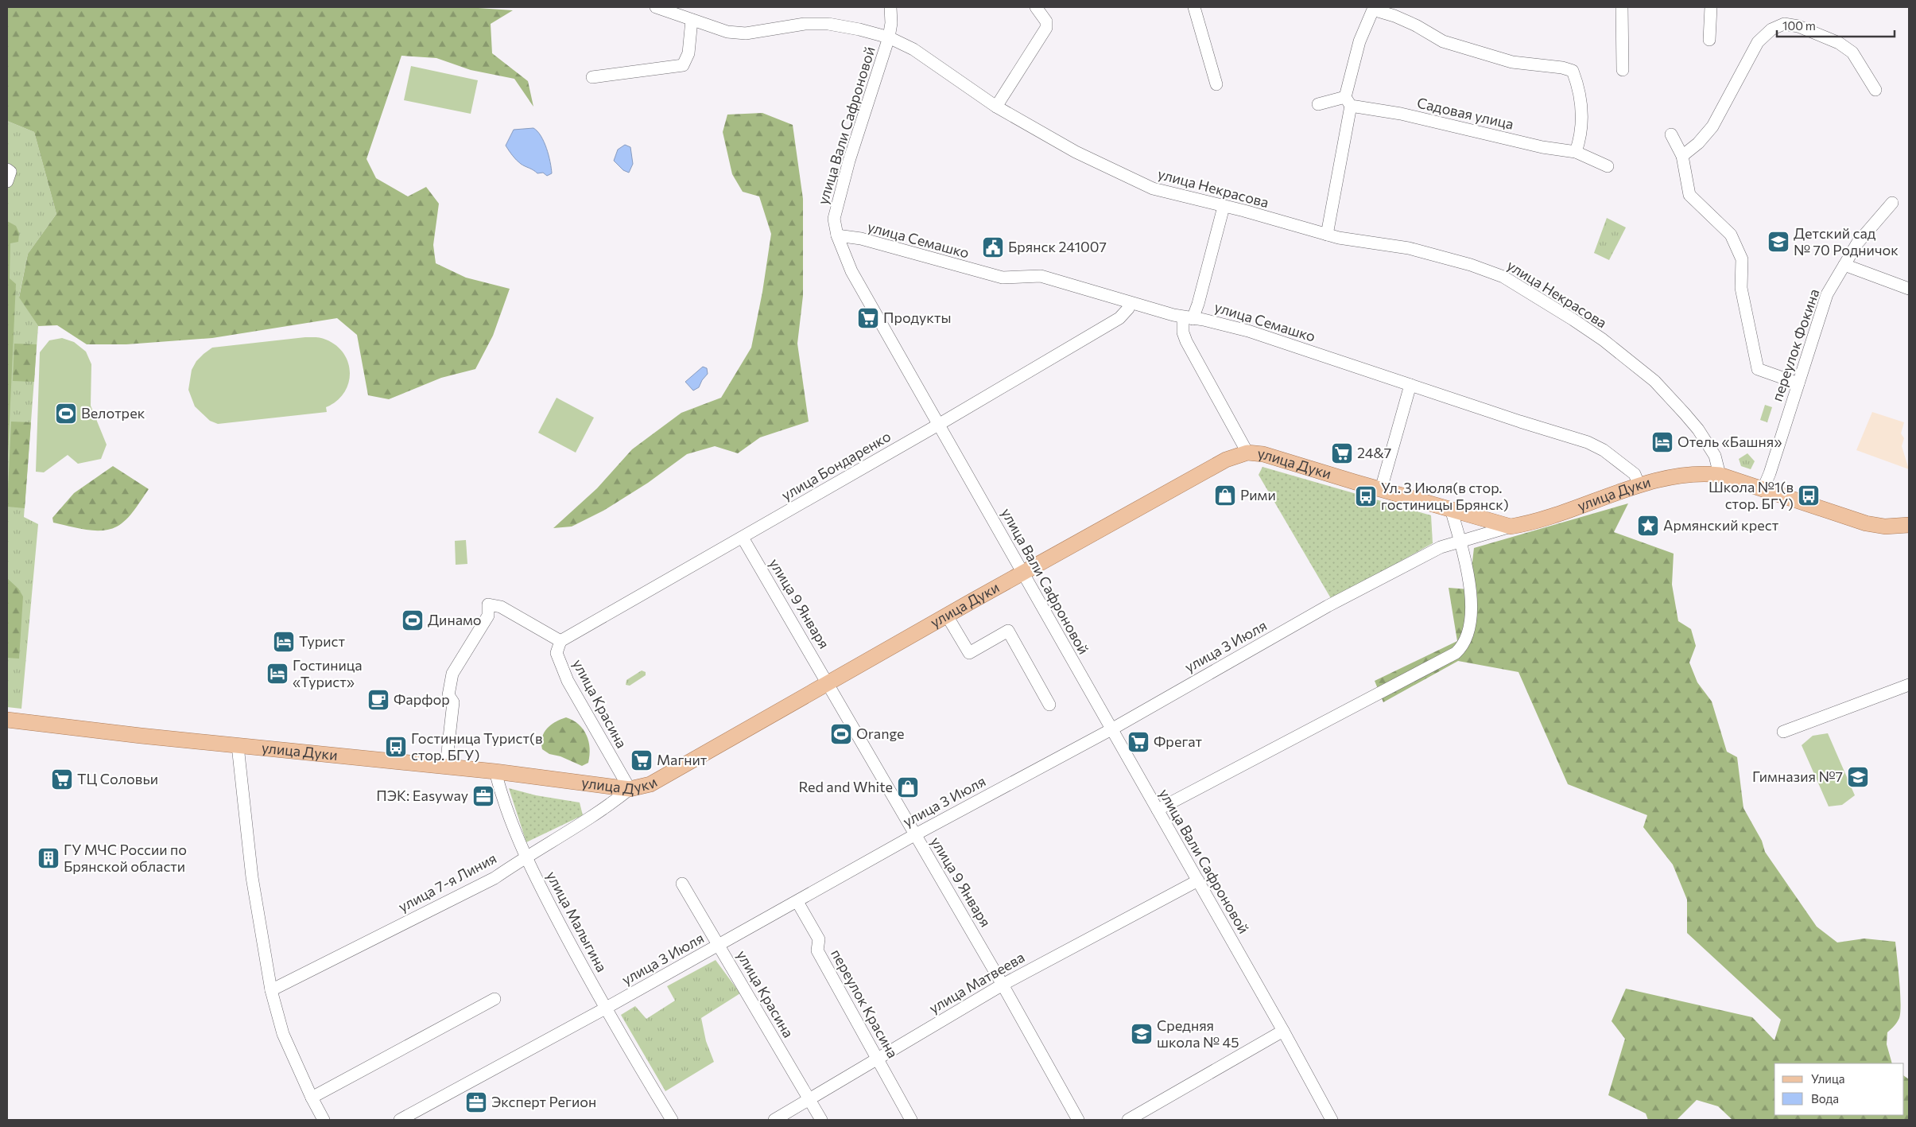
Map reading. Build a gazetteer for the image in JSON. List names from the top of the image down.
{
  "streets": {
    "main road": ["улица Дуки"],
    "street": [
      "Садовая улица",
      "улица Вали Сафроновой",
      "улица Некрасова",
      "улица Семашко",
      "переулок Фокина",
      "улица Бондаренко",
      "улица 9 Января",
      "улица 3 Июля",
      "улица Красина",
      "улица 7-я Линия",
      "улица Малыгина",
      "улица Матвеева",
      "переулок Красина"
    ]
  },
  "crossings": [
    ["улица Вали Сафроновой", "улица Некрасова"],
    ["улица Вали Сафроновой", "улица Семашко"],
    ["улица Вали Сафроновой", "улица Дуки"],
    ["улица Вали Сафроновой", "улица Бондаренко"],
    ["улица Вали Сафроновой", "улица 3 Июля"],
    ["улица Вали Сафроновой", "улица Матвеева"],
    ["улица Некрасова", "улица Дуки"],
    ["улица Семашко", "улица Дуки"],
    ["улица Семашко", "улица Бондаренко"],
    ["переулок Фокина", "улица Дуки"],
    ["улица Дуки", "улица 9 Января"],
    ["улица Дуки", "улица 3 Июля"],
    ["улица Дуки", "улица Красина"],
    ["улица Дуки", "улица 7-я Линия"],
    ["улица Дуки", "улица Малыгина"],
    ["улица Бондаренко", "улица 9 Января"],
    ["улица Бондаренко", "улица Красина"],
    ["улица 9 Января", "улица 3 Июля"],
    ["улица 9 Января", "улица Матвеева"],
    ["улица 3 Июля", "улица Красина"],
    ["улица 3 Июля", "улица Малыгина"],
    ["улица 3 Июля", "переулок Красина"],
    ["улица Красина", "улица 7-я Линия"],
    ["улица Красина", "улица Матвеева"],
    ["улица 7-я Линия", "улица Малыгина"],
    ["улица Матвеева", "переулок Красина"]
  ],
  "places": {
    "school or university": ["Детский сад № 70 Родничок", "Гимназия №7", "Средняя школа № 45"],
    "public building": ["Брянск 241007"],
    "supermarket": [
      "Продукты",
      "24&7",
      "Фрегат",
      "Магнит",
      "ТЦ Соловьи"
    ],
    "sports": ["Велотрек", "Динамо", "Orange"],
    "hotel": ["Отель «Башня»", "Турист", "Гостиница «Турист»"],
    "shop": ["Рими", "Red and White"],
    "bus stop": ["Школа №1(в стор. БГУ)", "Ул. 3 Июля(в стор. гостиницы Брянск)", "Гостиница Турист(в стор. БГУ)"],
    "place": ["Армянский крест"],
    "cafe": ["Фарфор"],
    "office": ["ПЭК: Easyway", "Эксперт Регион"],
    "building": ["ГУ МЧС России по Брянской области"]
  },
  "legend": ["Улица", "Вода"],
  "scale_bar": "100 m"
}
